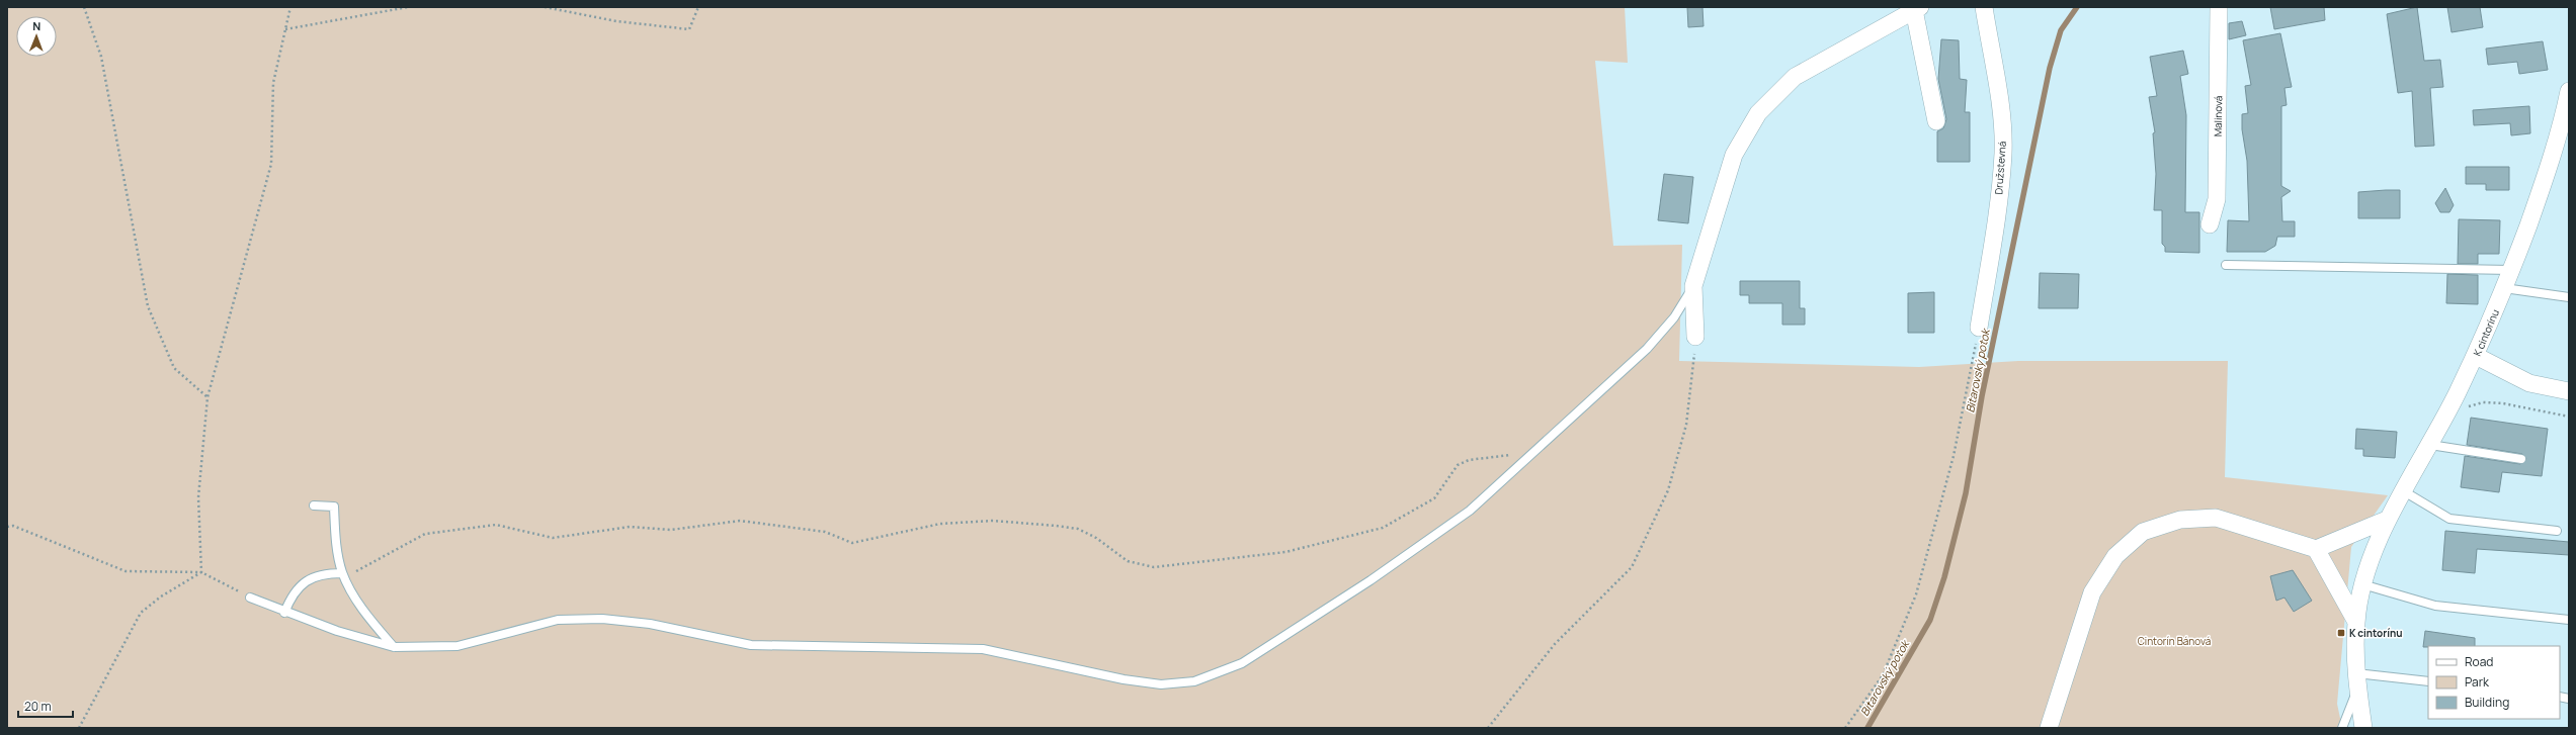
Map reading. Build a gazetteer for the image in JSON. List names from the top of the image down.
{
  "streets": {
    "street": ["Malinová", "Družstevná", "K cintorínu"]
  },
  "water": ["Bitarovský potok"],
  "parks": ["Cintorín Bánová"],
  "places": {
    "transit": ["K cintorínu"]
  },
  "legend": ["Road", "Park", "Building"],
  "scale_bar": "20 m",
  "north": "top"
}
